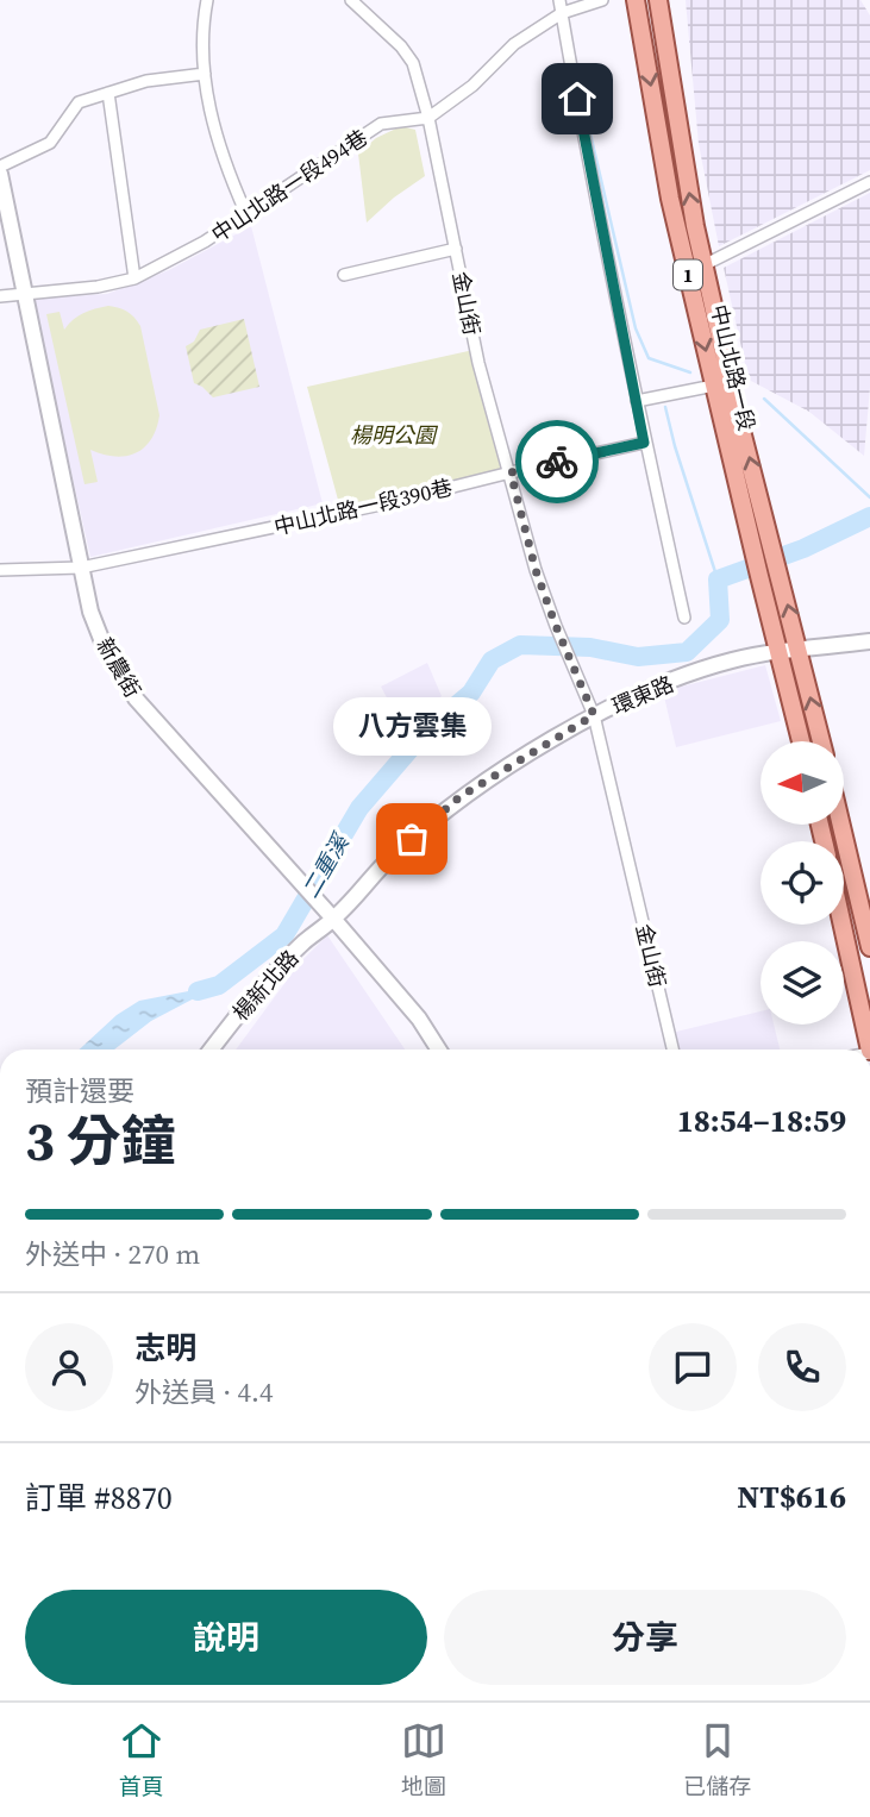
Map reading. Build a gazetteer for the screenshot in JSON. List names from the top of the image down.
{
  "streets": {
    "main road": ["1", "中山北路一段"],
    "street": [
      "中山北路一段494巷",
      "金山街",
      "中山北路一段390巷",
      "新農街",
      "環東路",
      "楊新北路"
    ]
  },
  "crossings": [
    ["中山北路一段494巷", "金山街"],
    ["中山北路一段494巷", "新農街"],
    ["1", "中山北路一段"],
    ["1", "環東路"],
    ["金山街", "中山北路一段390巷"],
    ["金山街", "環東路"],
    ["中山北路一段", "環東路"],
    ["中山北路一段390巷", "新農街"],
    ["新農街", "環東路"],
    ["新農街", "楊新北路"],
    ["環東路", "楊新北路"]
  ],
  "water": ["二重溪"],
  "parks": ["楊明公園"],
  "places": ["八方雲集"],
  "north": "left",
  "page": {
    "bubble": "八方雲集",
    "heading": ["3 分鐘", "預計還要", "18:54–18:59"],
    "panel": [
      "志明",
      "外送員 · 4.4",
      "訂單 #8870",
      "NT$616"
    ],
    "bar": "外送中 · 270 m",
    "buttons": ["說明", "分享"],
    "tabs": ["首頁", "地圖", "已儲存"]
  }
}
